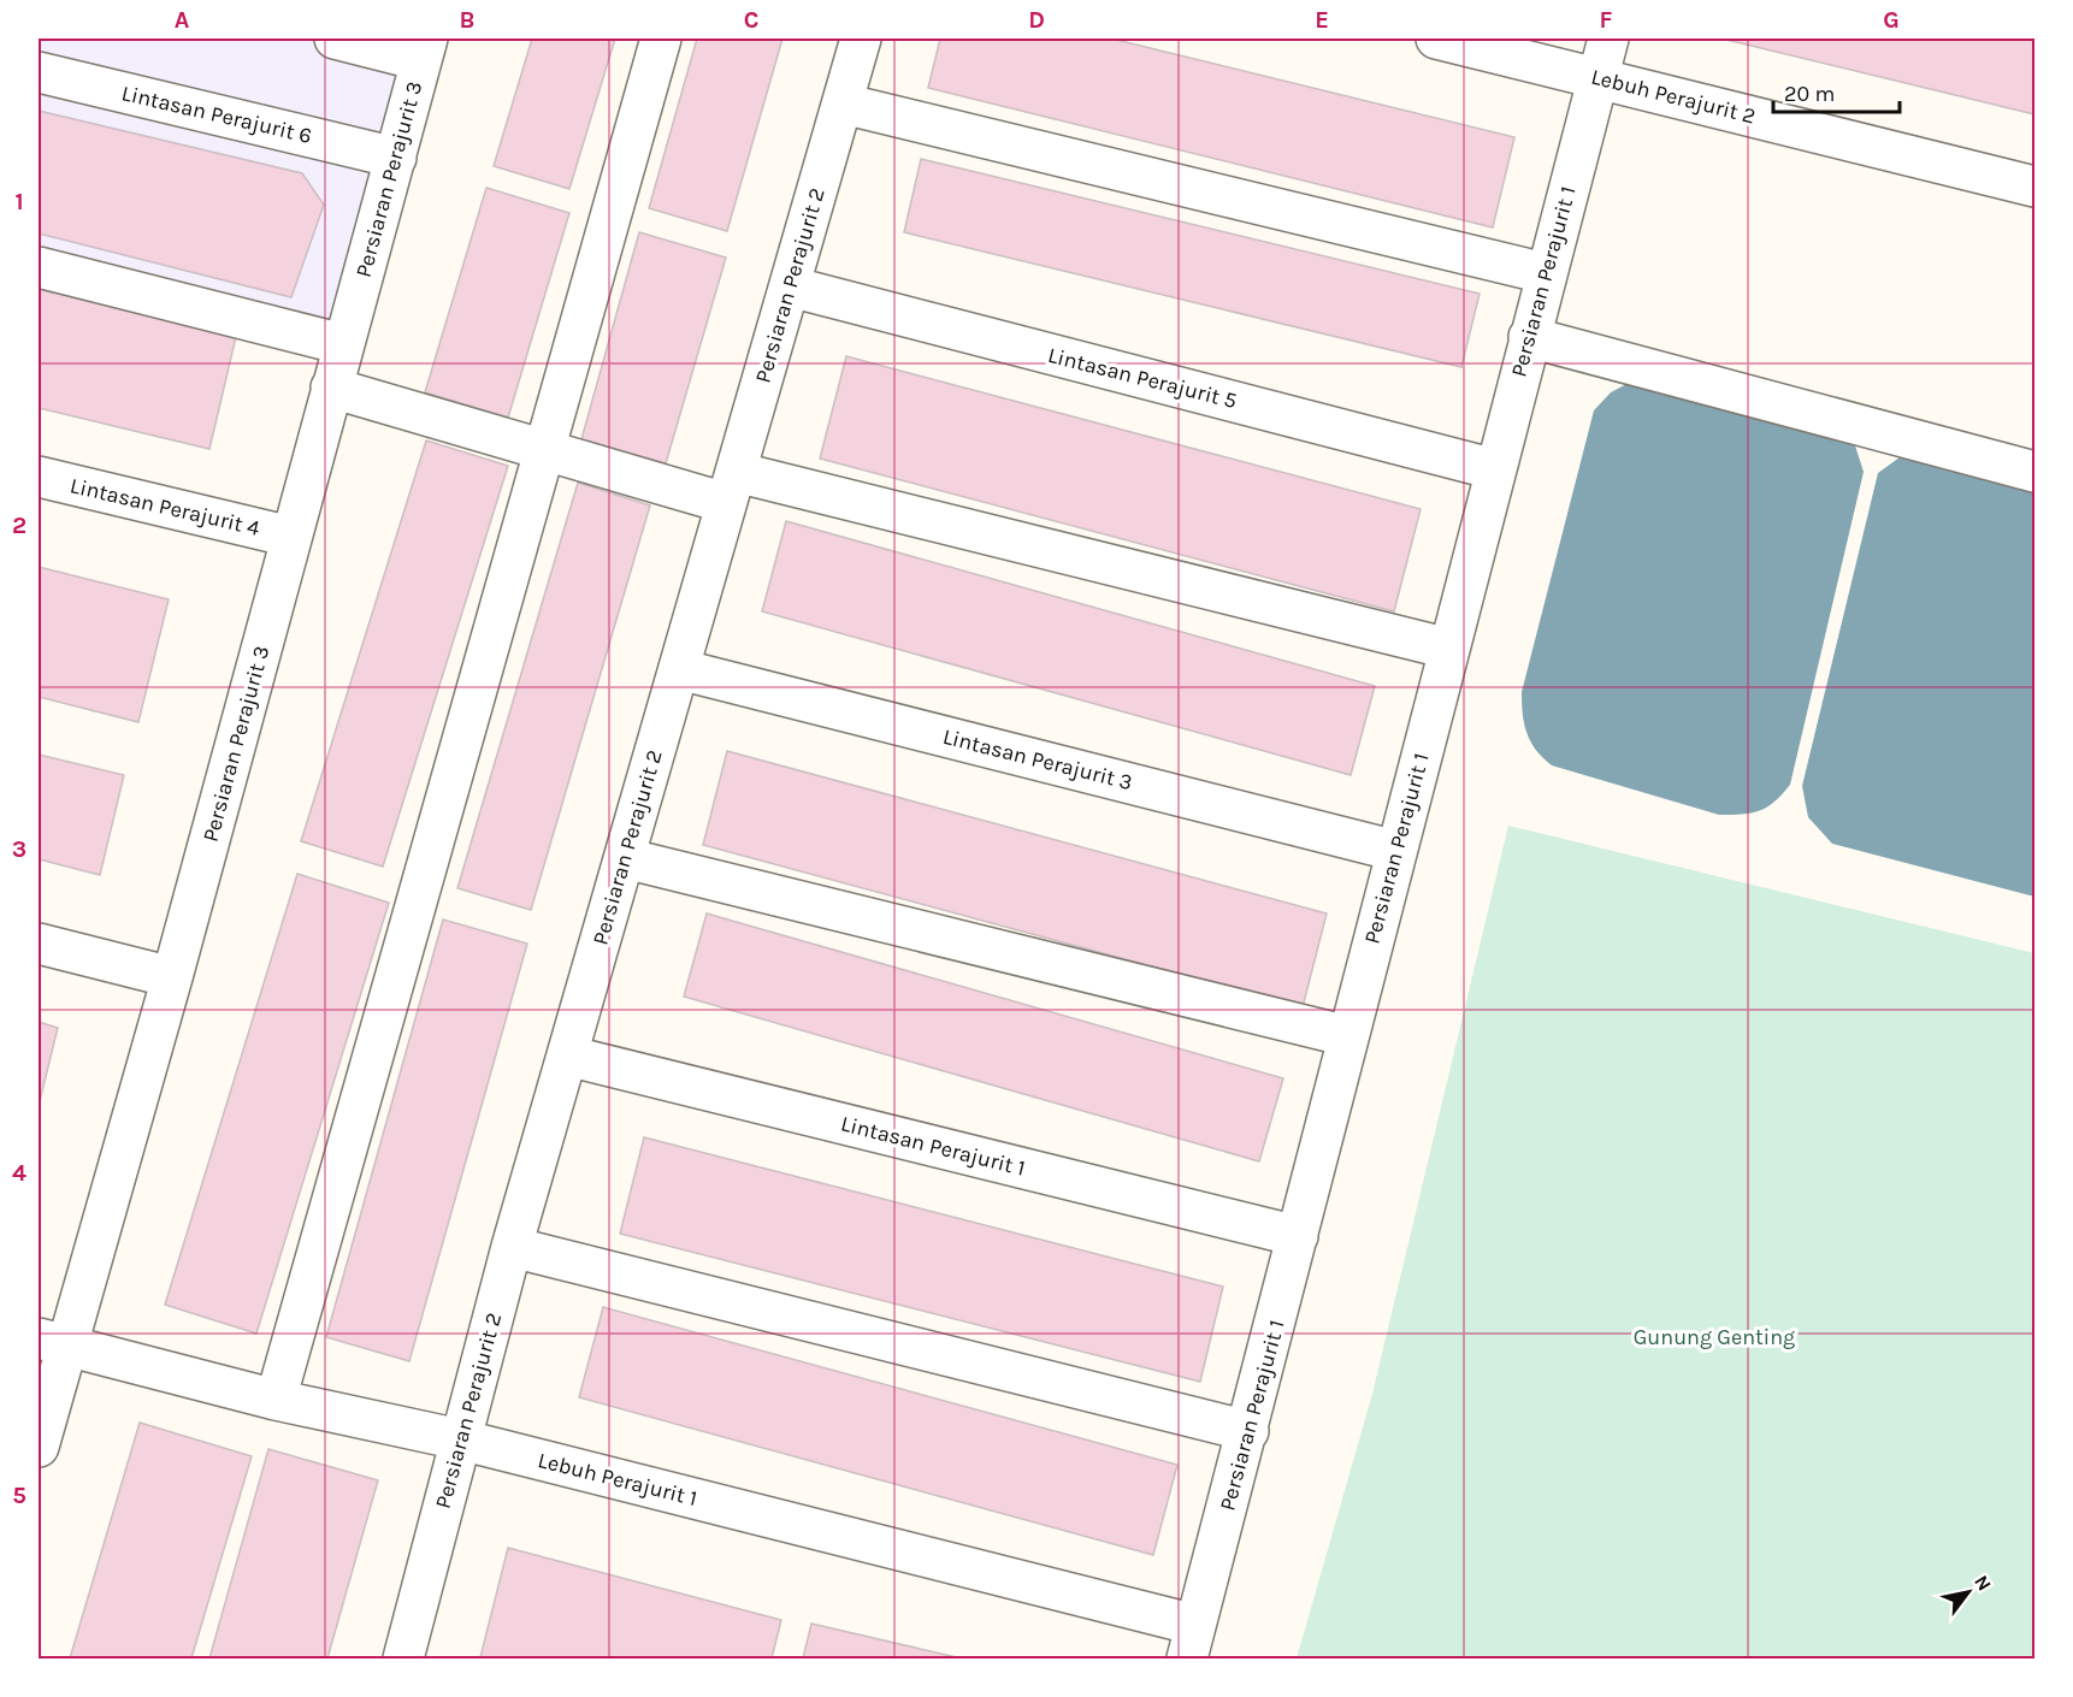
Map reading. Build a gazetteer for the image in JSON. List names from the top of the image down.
{
  "streets": {
    "street": [
      "Lebuh Perajurit 2",
      "Lintasan Perajurit 6",
      "Persiaran Perajurit 3",
      "Persiaran Perajurit 1",
      "Persiaran Perajurit 2",
      "Lintasan Perajurit 5",
      "Lintasan Perajurit 4",
      "Lintasan Perajurit 3",
      "Lintasan Perajurit 1",
      "Lebuh Perajurit 1"
    ]
  },
  "crossings": [
    ["Lebuh Perajurit 2", "Persiaran Perajurit 1"],
    ["Lintasan Perajurit 6", "Persiaran Perajurit 3"],
    ["Persiaran Perajurit 3", "Lintasan Perajurit 4"],
    ["Persiaran Perajurit 3", "Lebuh Perajurit 1"],
    ["Persiaran Perajurit 1", "Lintasan Perajurit 5"],
    ["Persiaran Perajurit 1", "Lintasan Perajurit 3"],
    ["Persiaran Perajurit 1", "Lintasan Perajurit 1"],
    ["Persiaran Perajurit 1", "Lebuh Perajurit 1"],
    ["Persiaran Perajurit 2", "Lintasan Perajurit 5"],
    ["Persiaran Perajurit 2", "Lintasan Perajurit 3"],
    ["Persiaran Perajurit 2", "Lintasan Perajurit 1"],
    ["Persiaran Perajurit 2", "Lebuh Perajurit 1"]
  ],
  "parks": ["Gunung Genting"],
  "scale_bar": "20 m",
  "north": "top right",
  "grid": {
    "columns": [
      "A",
      "B",
      "C",
      "D",
      "E",
      "F",
      "G"
    ],
    "rows": [
      "1",
      "2",
      "3",
      "4",
      "5"
    ]
  }
}
